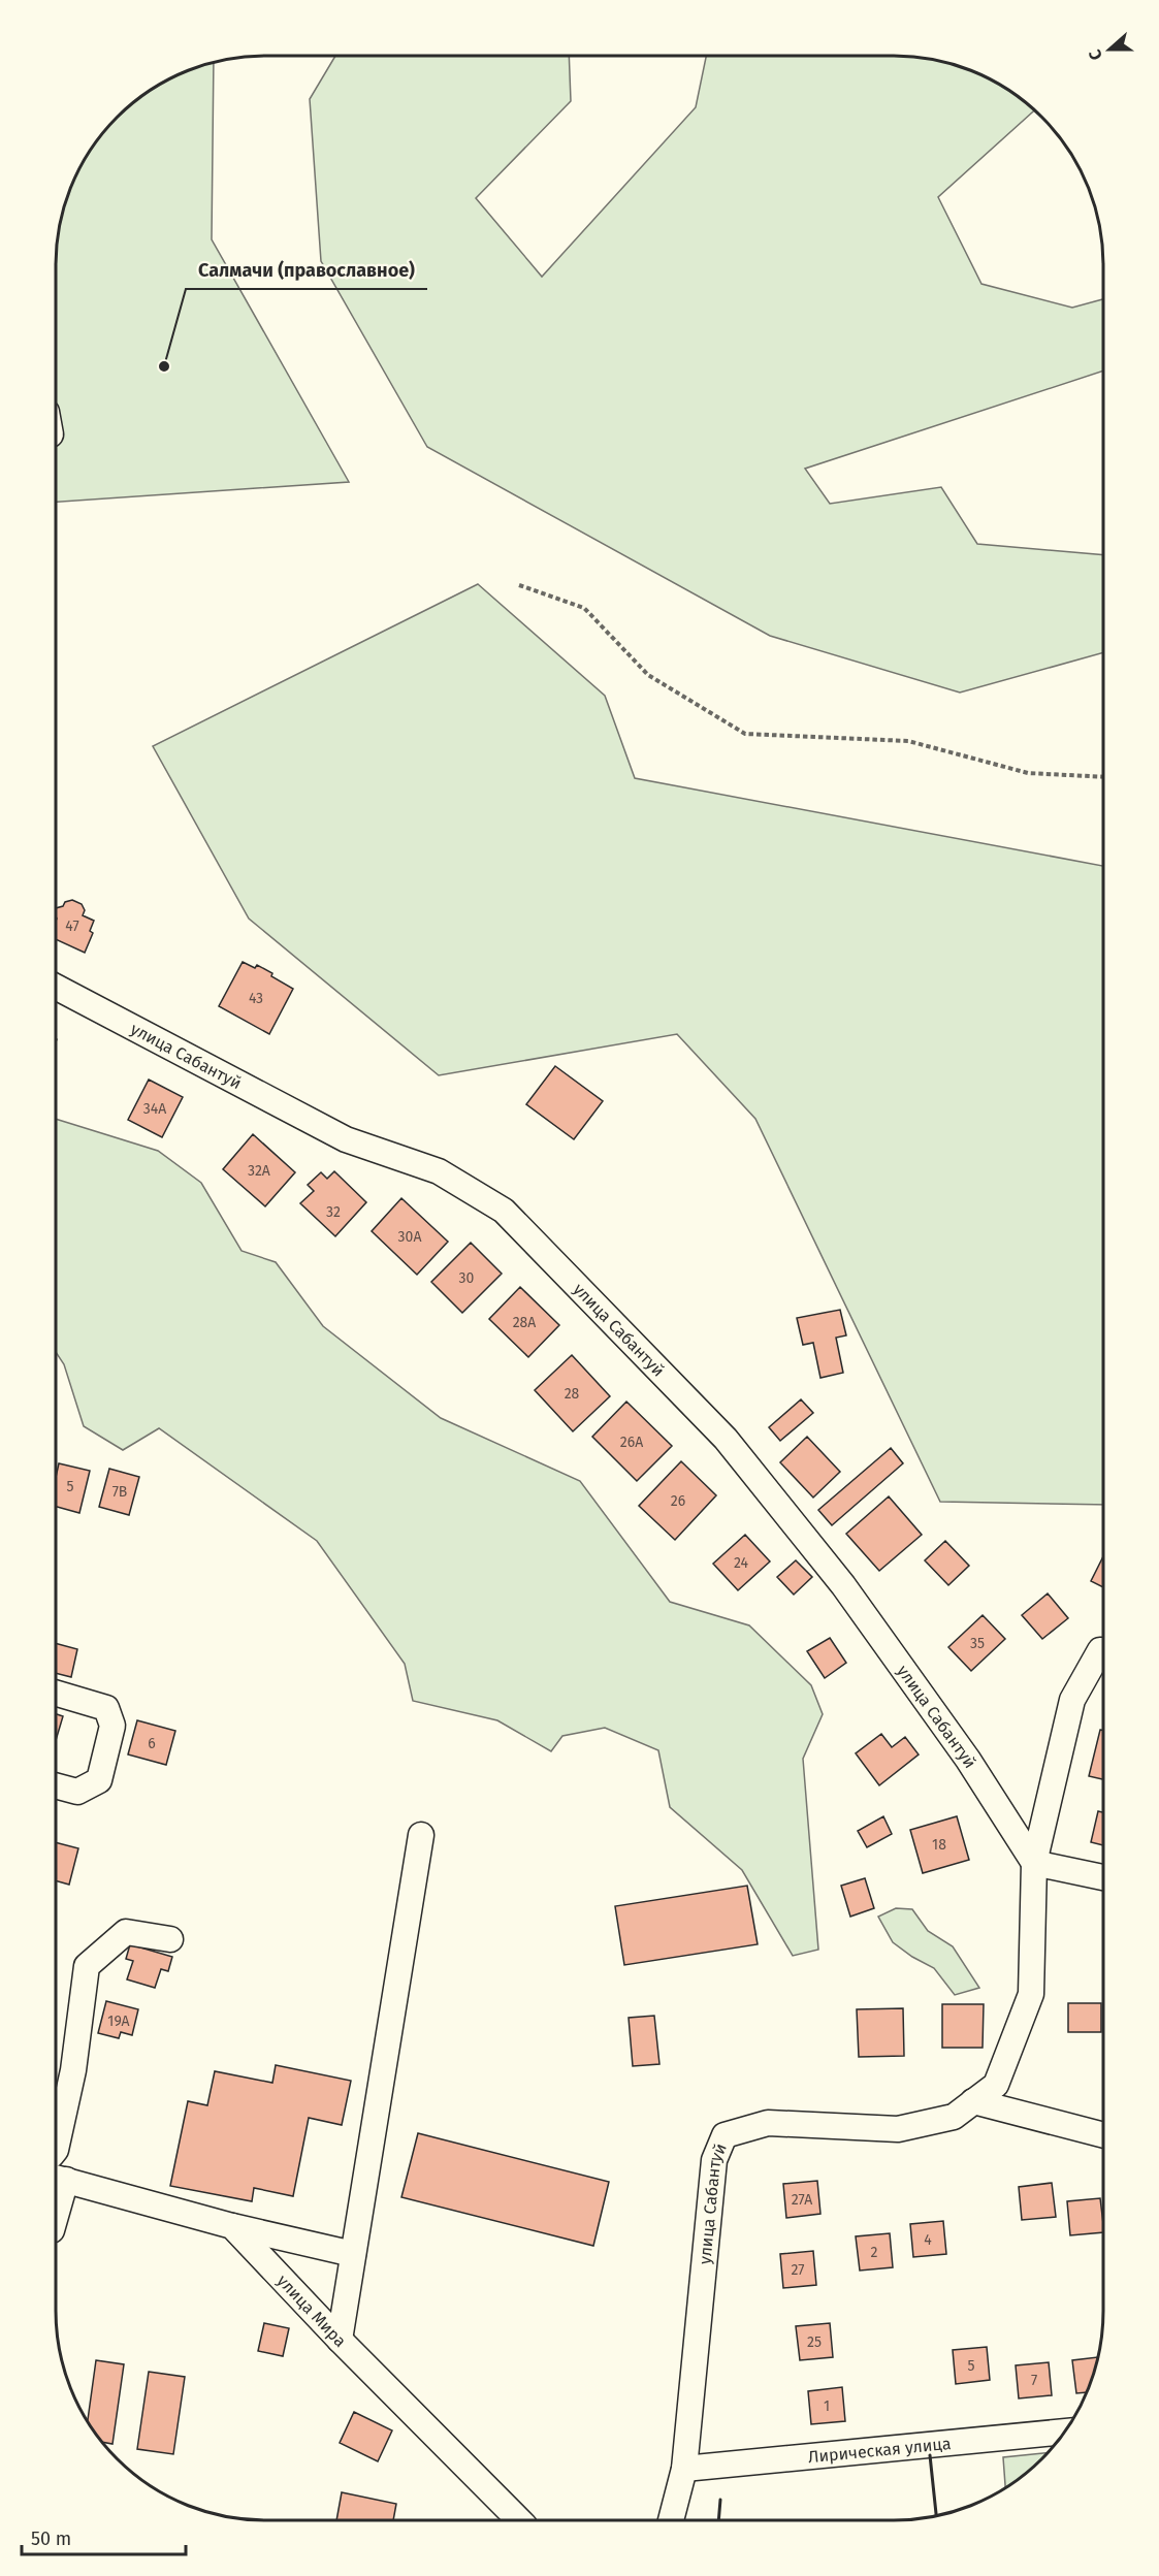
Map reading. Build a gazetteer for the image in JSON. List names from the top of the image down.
{
  "streets": {
    "street": ["улица Сабантуй", "улица Мира", "Лирическая улица"]
  },
  "crossings": [
    ["улица Сабантуй", "Лирическая улица"]
  ],
  "places": ["Салмачи (православное)"],
  "house_numbers": [
    "47",
    "43",
    "34А",
    "32А",
    "32",
    "30А",
    "30",
    "28А",
    "28",
    "26А",
    "5",
    "7В",
    "26",
    "24",
    "35",
    "6",
    "18",
    "19А",
    "27А",
    "4",
    "2",
    "27",
    "25",
    "5",
    "7",
    "1"
  ],
  "scale_bar": "50 m",
  "north": "left"
}
